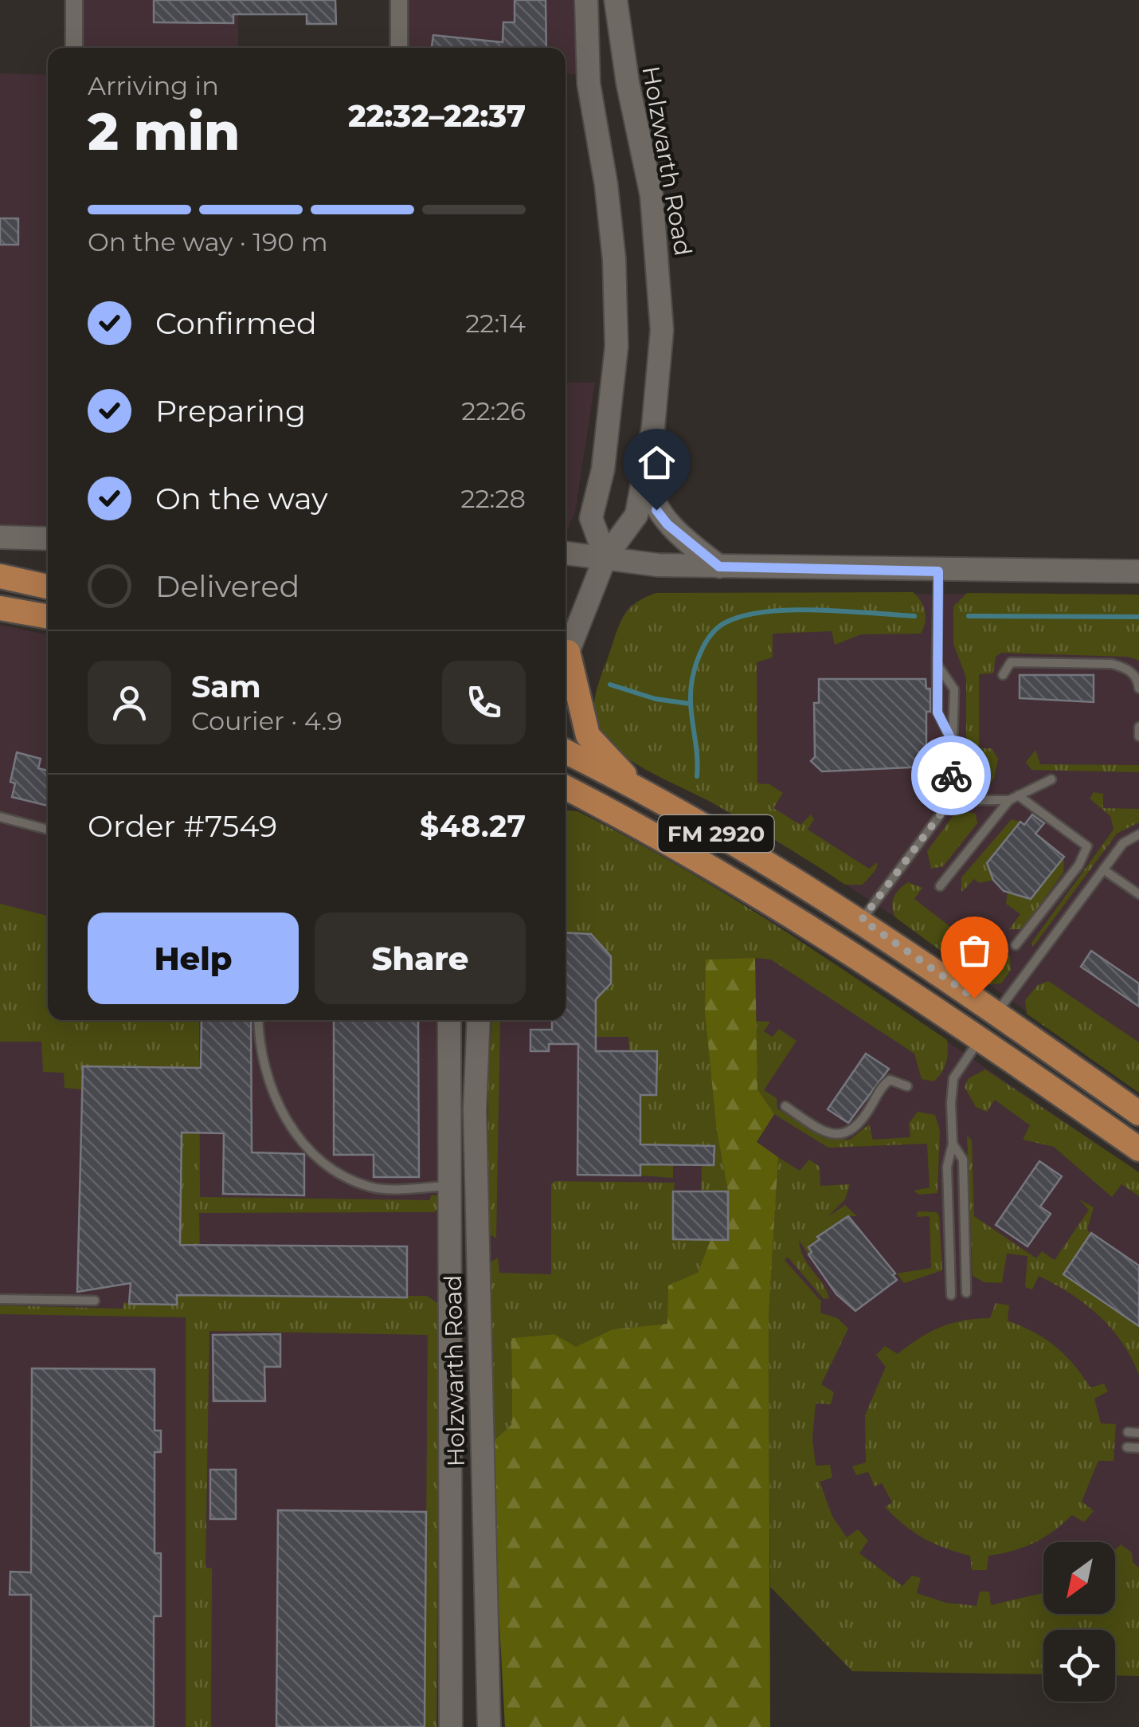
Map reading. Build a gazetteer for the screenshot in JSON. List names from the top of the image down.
{
  "streets": {
    "main road": ["Holzwarth Road", "FM 2920"]
  },
  "north": "bottom left",
  "page": {
    "heading": ["2 min", "Arriving in", "22:32–22:37"],
    "panel": [
      "Sam",
      "Courier · 4.9",
      "Order #7549",
      "$48.27"
    ],
    "bar": "On the way · 190 m",
    "list": [
      ["Confirmed", "22:14"],
      ["Preparing", "22:26"],
      ["On the way", "22:28"],
      "Delivered"
    ],
    "buttons": ["Help", "Share"]
  }
}
